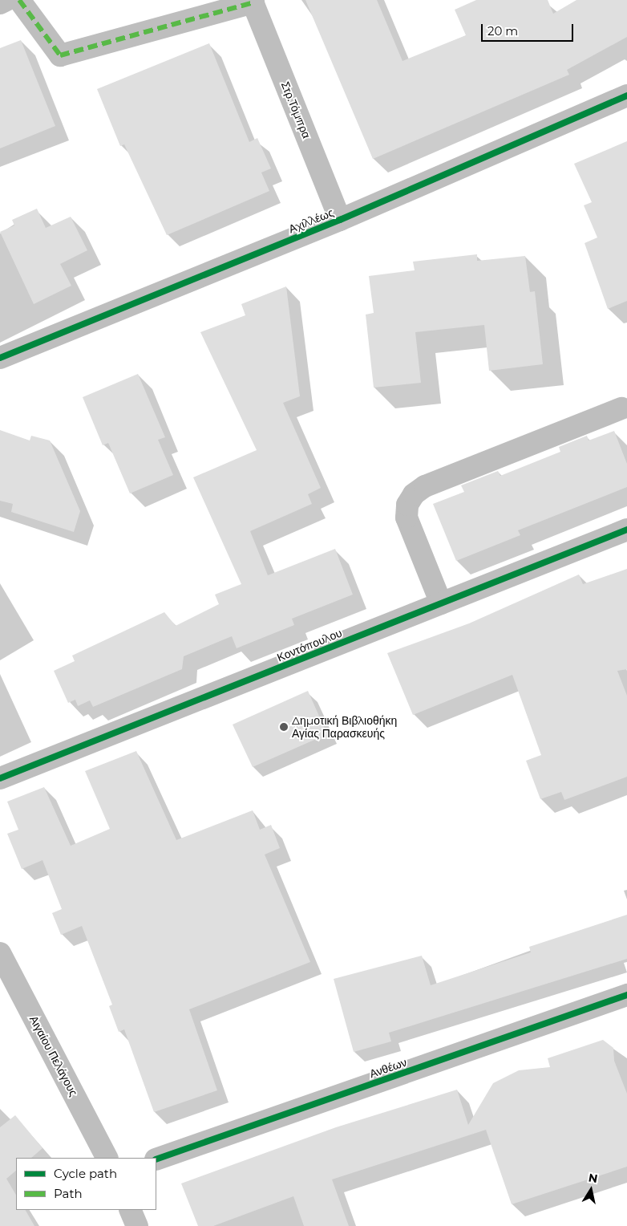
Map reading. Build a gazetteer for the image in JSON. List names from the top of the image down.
{
  "streets": {
    "street": [
      "Στρ.Τόμπρα",
      "Αχιλλέως",
      "Κοντόπουλου",
      "Αιγαίου Πελάγους",
      "Ανθέων"
    ]
  },
  "crossings": [
    ["Στρ.Τόμπρα", "Αχιλλέως"]
  ],
  "places": ["Δημοτική Βιβλιοθήκη Αγίας Παρασκευής"],
  "legend": ["Cycle path", "Path"],
  "scale_bar": "20 m",
  "north": "top"
}
